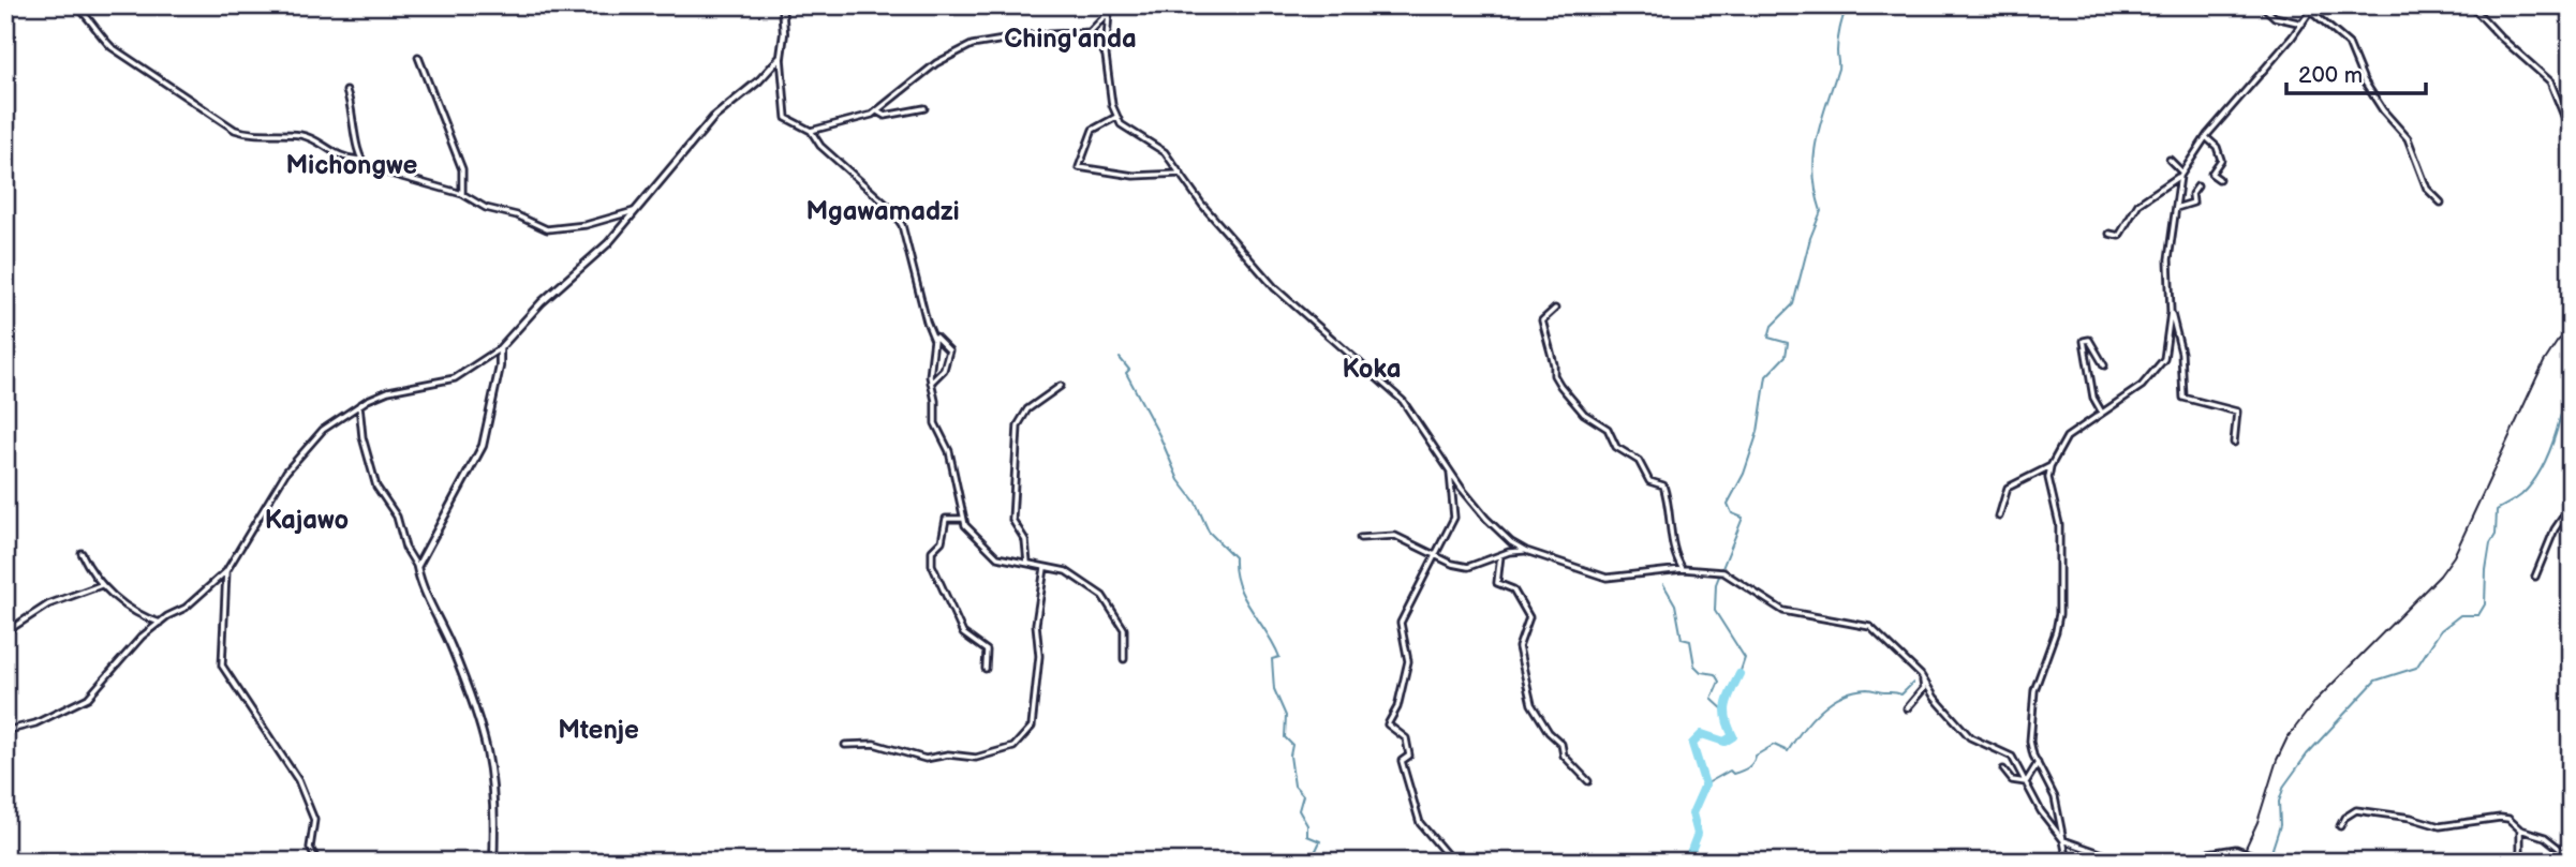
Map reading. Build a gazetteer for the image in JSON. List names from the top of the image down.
{
  "districts": [
    "Ching'anda",
    "Michongwe",
    "Mgawamadzi",
    "Koka",
    "Kajawo",
    "Mtenje"
  ],
  "scale_bar": "200 m"
}
